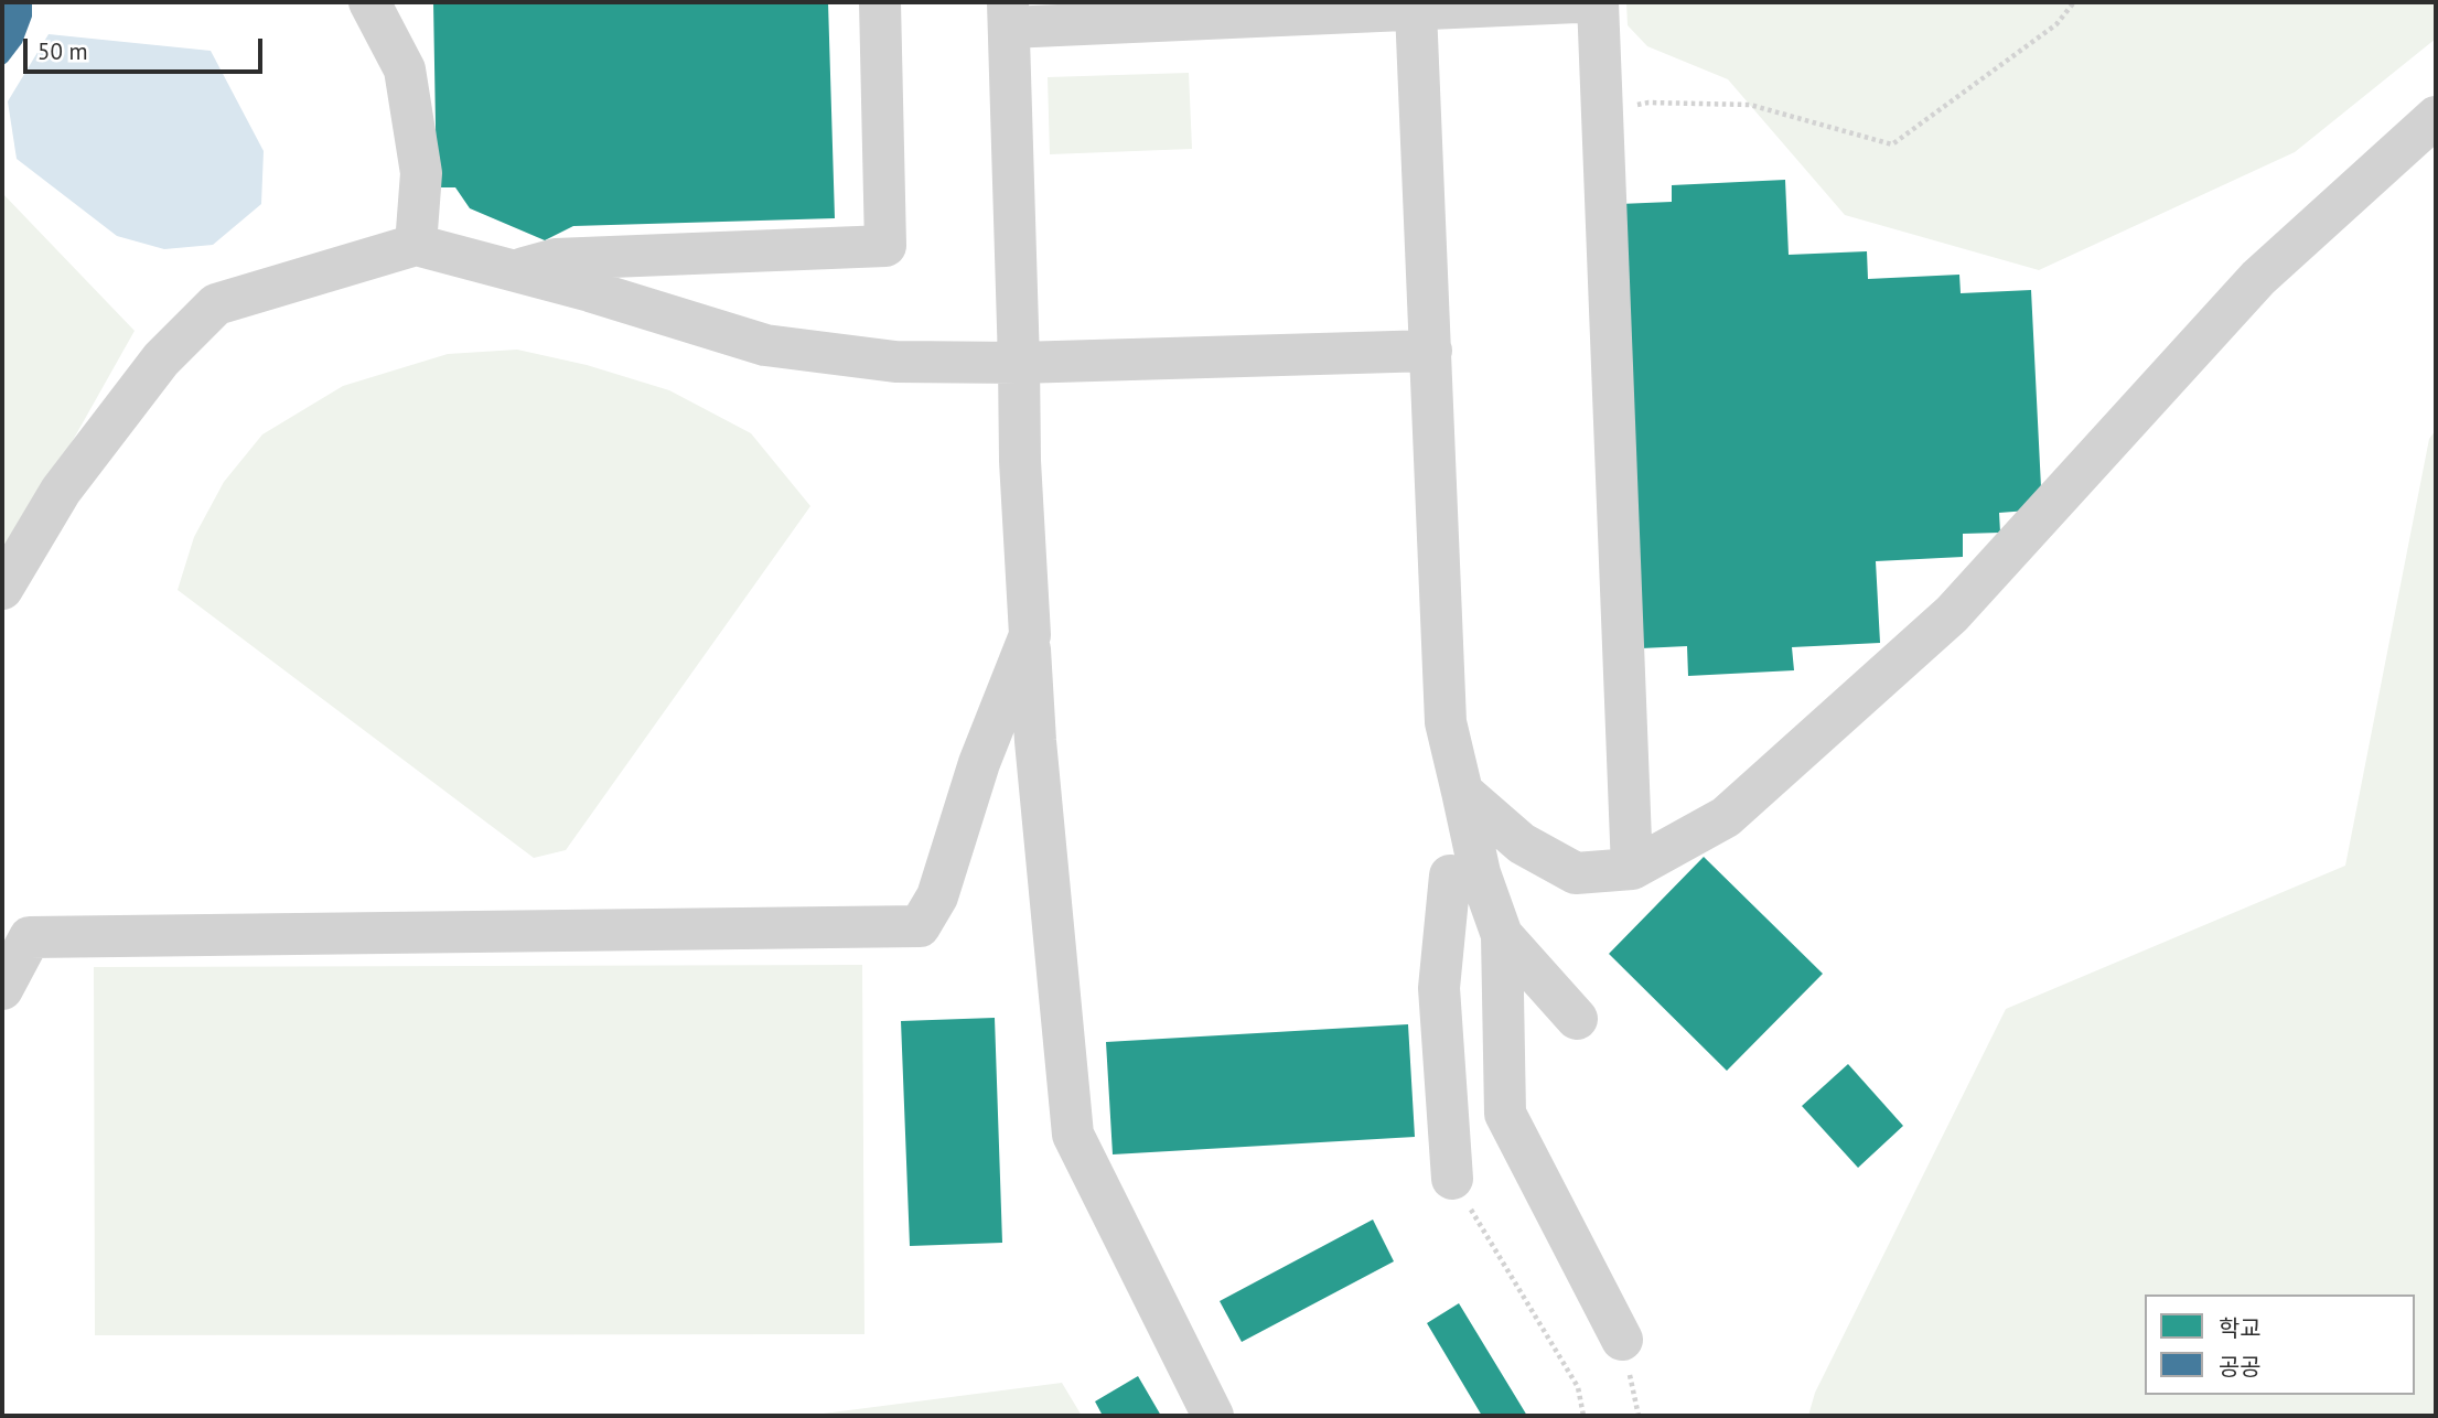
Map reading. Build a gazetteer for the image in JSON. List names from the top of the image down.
{
  "legend": ["학교", "공공"],
  "scale_bar": "50 m"
}
